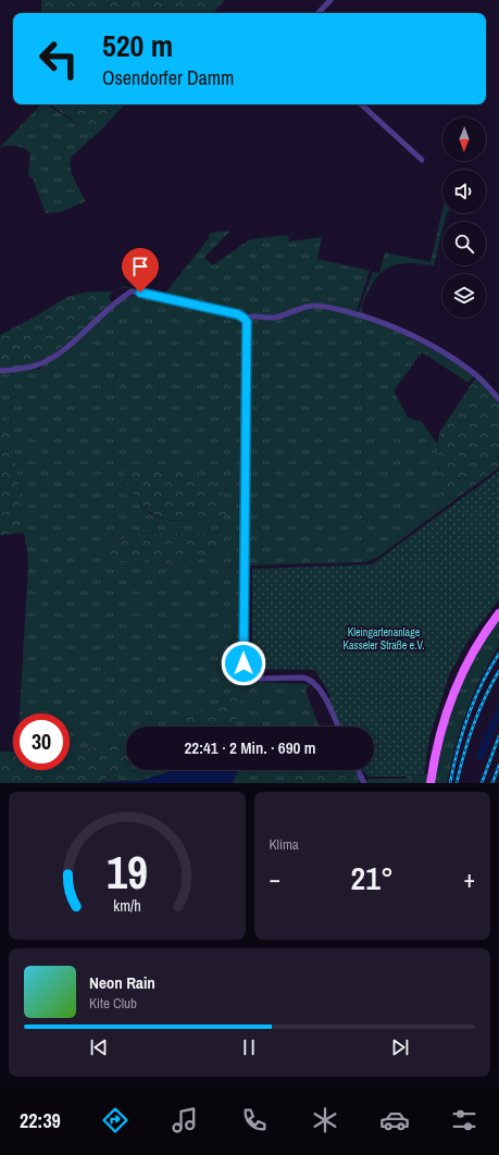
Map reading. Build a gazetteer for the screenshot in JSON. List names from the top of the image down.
{
  "parks": ["Kleingartenanlage Kasseler Straße e.V."],
  "north": "bottom",
  "page": {
    "turn": ["520 m", "Osendorfer Damm"],
    "limit": "30",
    "trip": "22:41 · 2 Min. · 690 m",
    "tile": "Klima",
    "heat": ["−", "21°", "+"],
    "song": ["Neon Rain", "Kite Club"],
    "tabs": "22:39",
    "gauge": ["19", "km/h"]
  }
}
